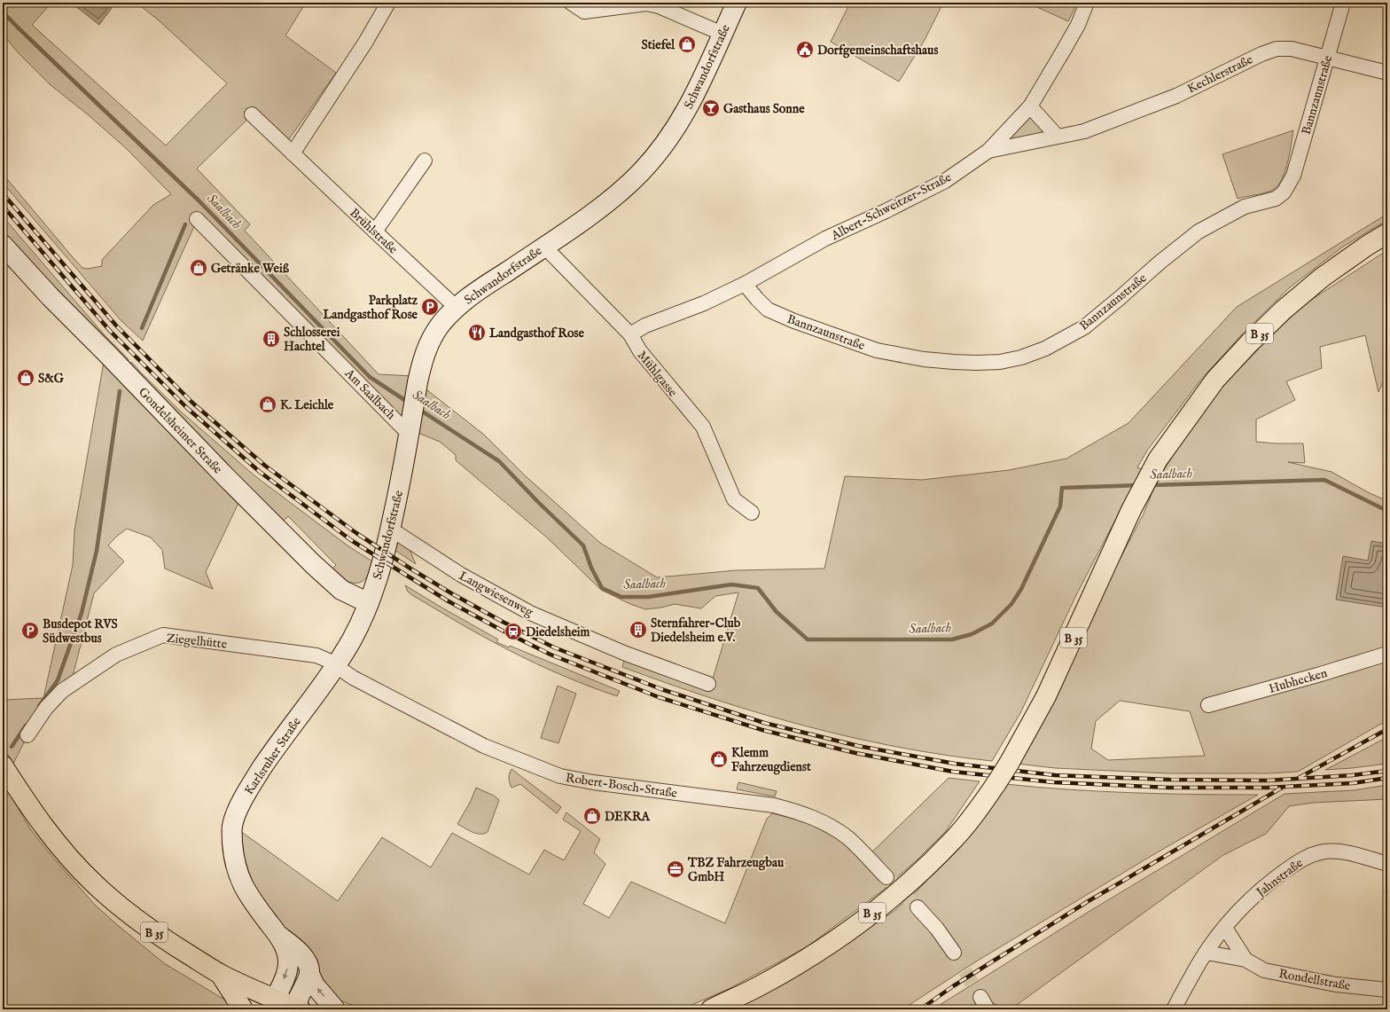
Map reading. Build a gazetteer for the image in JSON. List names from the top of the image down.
{
  "streets": {
    "main road": ["B 35"],
    "street": [
      "Schwandorfstraße",
      "Kechlerstraße",
      "Bannzaunstraße",
      "Albert-Schweitzer-Straße",
      "Brühlstraße",
      "Mühlgasse",
      "Am Saalbach",
      "Gondelsheimer Straße",
      "Langwiesenweg",
      "Ziegelhütte",
      "Hubhecken",
      "Karlsruher Straße",
      "Robert-Bosch-Straße",
      "Jahnstraße",
      "Rondellstraße"
    ]
  },
  "crossings": [
    ["Schwandorfstraße", "Brühlstraße"],
    ["Schwandorfstraße", "Mühlgasse"],
    ["Schwandorfstraße", "Am Saalbach"],
    ["Schwandorfstraße", "Gondelsheimer Straße"],
    ["Schwandorfstraße", "Langwiesenweg"],
    ["Schwandorfstraße", "Karlsruher Straße"],
    ["Kechlerstraße", "Bannzaunstraße"],
    ["Kechlerstraße", "Albert-Schweitzer-Straße"],
    ["Bannzaunstraße", "Albert-Schweitzer-Straße"],
    ["Albert-Schweitzer-Straße", "Mühlgasse"],
    ["B 35", "Karlsruher Straße"],
    ["Gondelsheimer Straße", "Karlsruher Straße"],
    ["Ziegelhütte", "Karlsruher Straße"],
    ["Ziegelhütte", "Robert-Bosch-Straße"],
    ["Karlsruher Straße", "Robert-Bosch-Straße"]
  ],
  "water": ["Saalbach"],
  "places": {
    "shop": [
      "Stiefel",
      "Getränke Weiß",
      "S&G",
      "K. Leichle",
      "Klemm Fahrzeugdienst",
      "DEKRA"
    ],
    "public building": ["Dorfgemeinschaftshaus"],
    "bar": ["Gasthaus Sonne"],
    "parking": ["Parkplatz Landgasthof Rose", "Busdepot RVS Südwestbus"],
    "restaurant": ["Landgasthof Rose"],
    "building": ["Schlosserei Hachtel", "Sternfahrer-Club Diedelsheim e.V."],
    "station": ["Diedelsheim"],
    "office": ["TBZ Fahrzeugbau GmbH"]
  }
}
